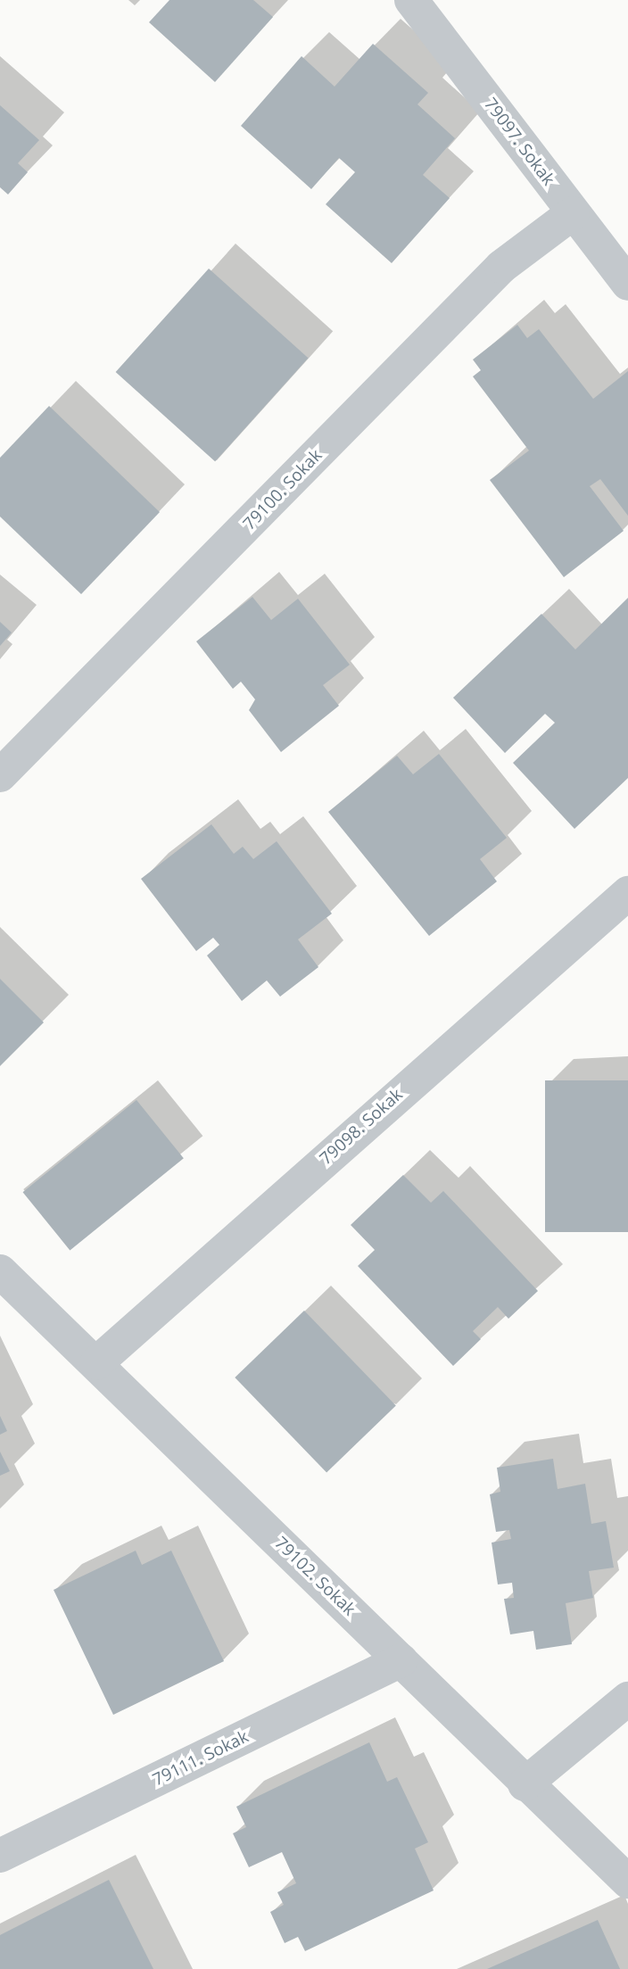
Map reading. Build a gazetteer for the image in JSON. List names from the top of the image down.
{
  "streets": {
    "street": [
      "79097. Sokak",
      "79100. Sokak",
      "79098. Sokak",
      "79102. Sokak",
      "79111. Sokak"
    ]
  },
  "crossings": [
    ["79097. Sokak", "79100. Sokak"],
    ["79098. Sokak", "79102. Sokak"],
    ["79102. Sokak", "79111. Sokak"]
  ]
}
